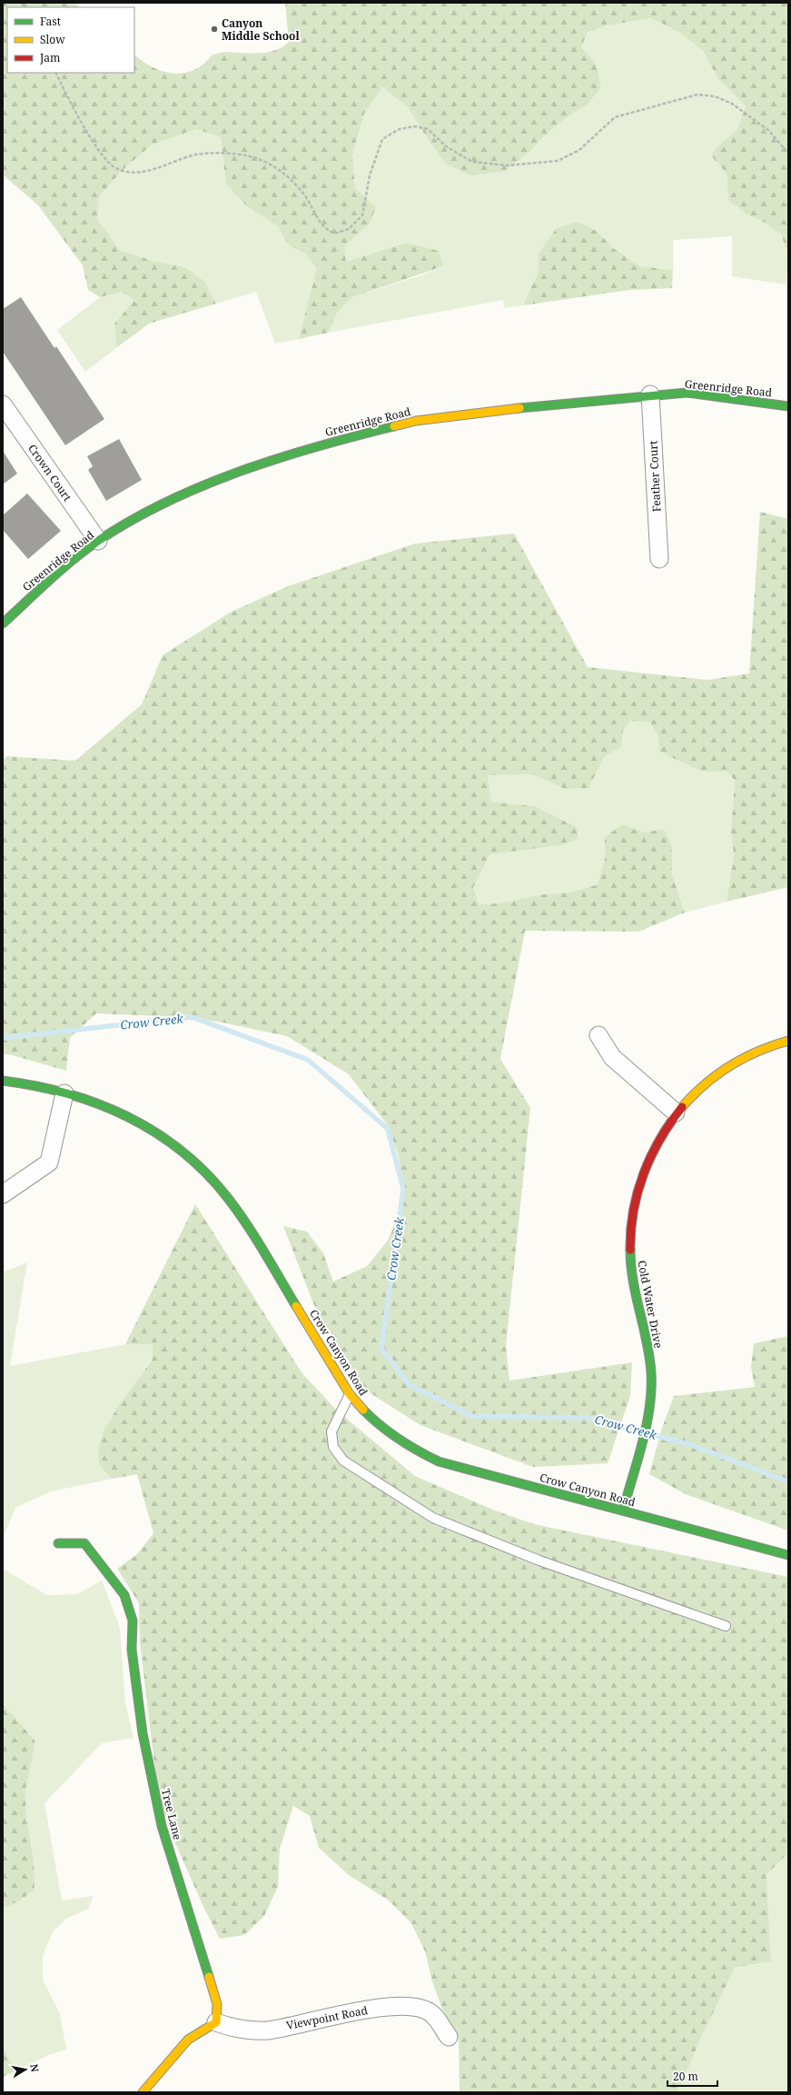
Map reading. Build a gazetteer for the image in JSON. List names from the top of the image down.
{
  "streets": {
    "street": [
      "Greenridge Road",
      "Crown Court",
      "Feather Court",
      "Cold Water Drive",
      "Crow Canyon Road",
      "Tree Lane",
      "Viewpoint Road"
    ]
  },
  "crossings": [
    ["Greenridge Road", "Crown Court"],
    ["Greenridge Road", "Feather Court"],
    ["Cold Water Drive", "Crow Canyon Road"],
    ["Tree Lane", "Viewpoint Road"]
  ],
  "water": ["Crow Creek"],
  "places": ["Canyon Middle School"],
  "legend": ["Fast", "Slow", "Jam"],
  "scale_bar": "20 m",
  "north": "right"
}
